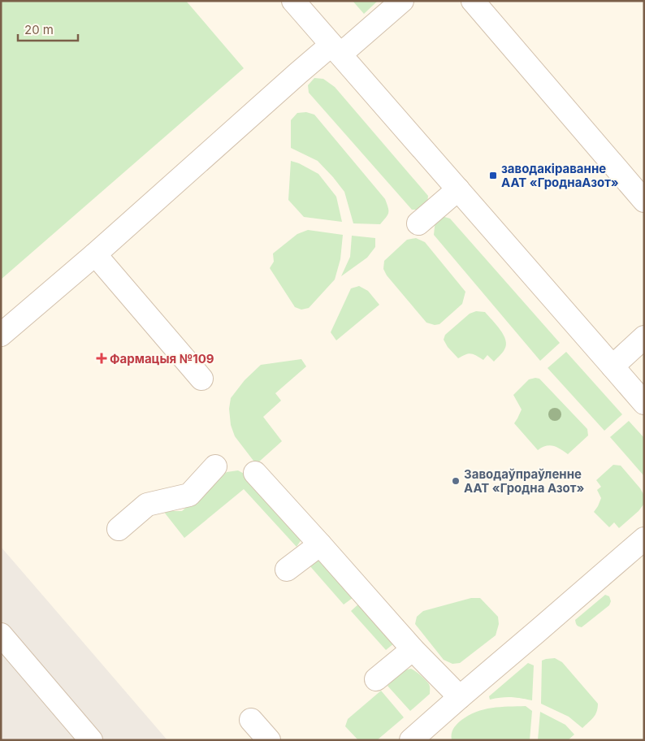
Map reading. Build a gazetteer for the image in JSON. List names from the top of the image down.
{
  "places": {
    "transit": ["заводакіраванне ААТ «ГроднаАзот»"],
    "health": ["Фармацыя №109"],
    "other": ["Заводаўпраўленне ААТ «Гродна Азот»"]
  },
  "scale_bar": "20 m"
}
